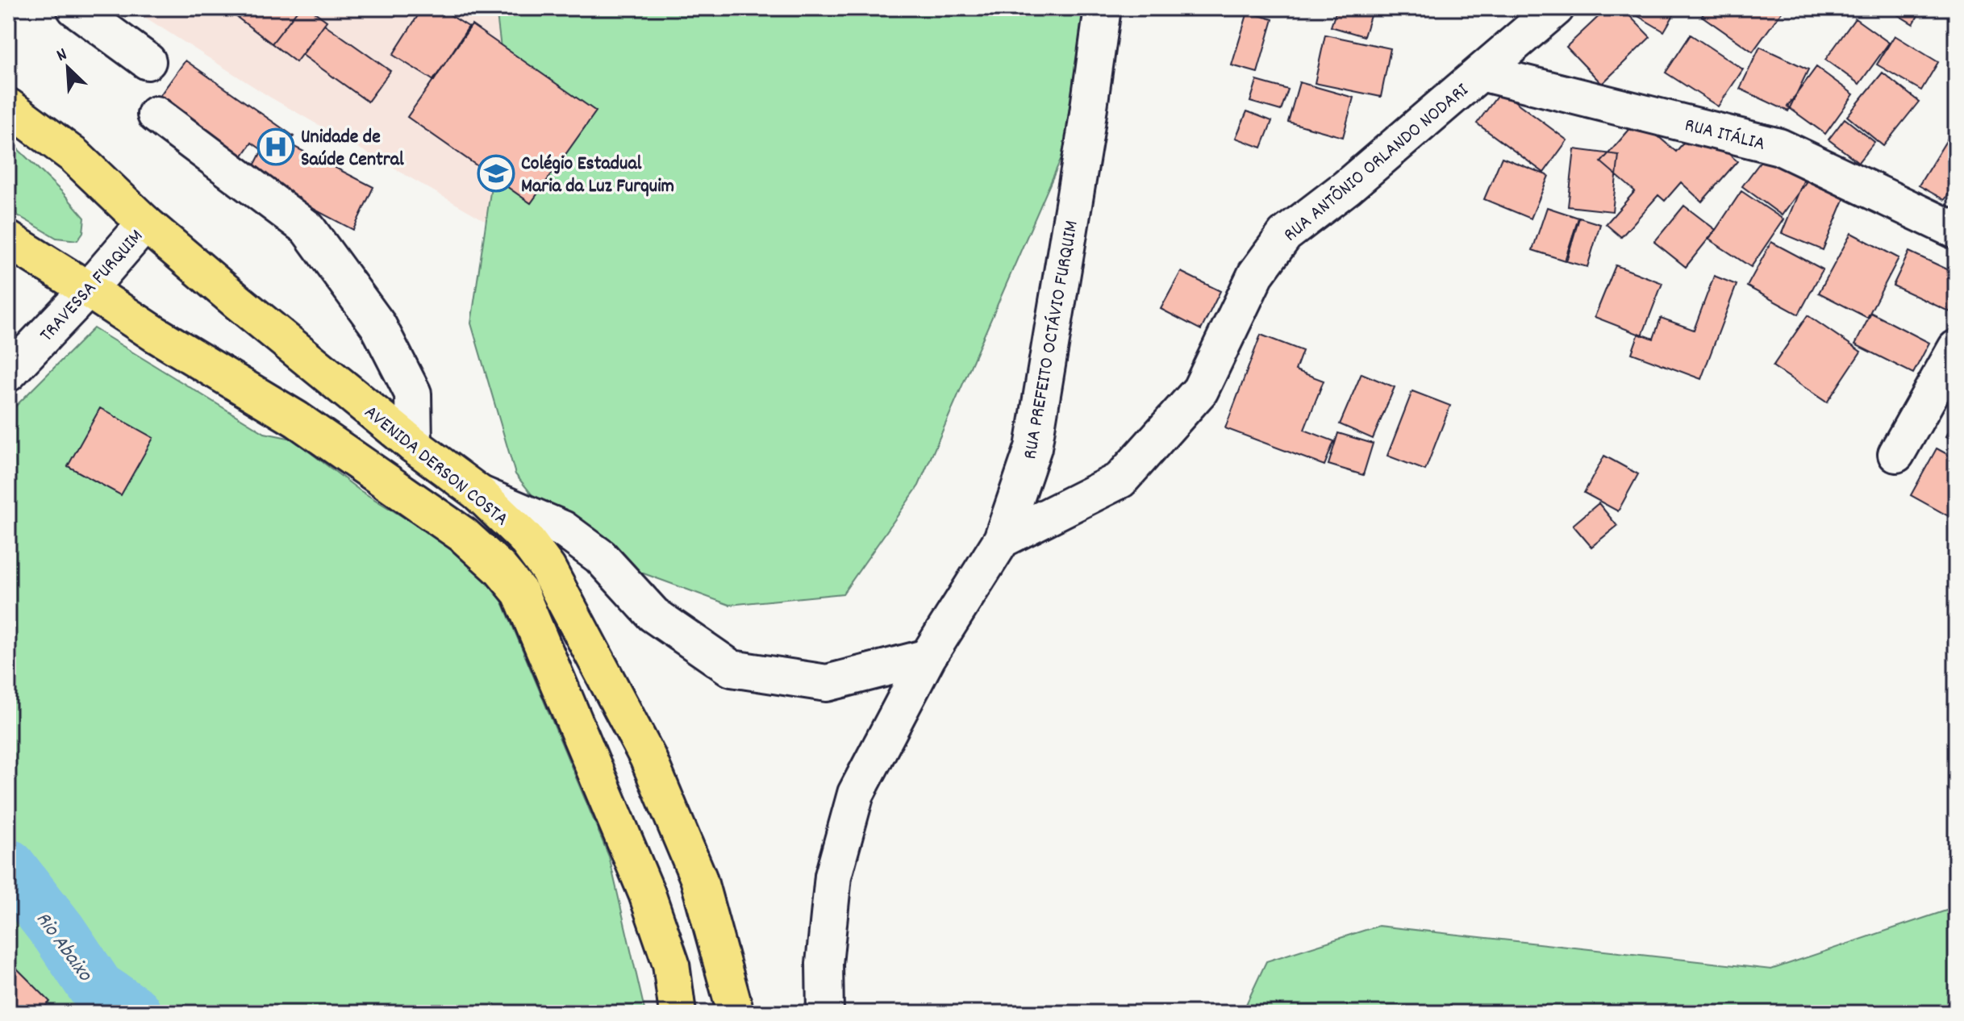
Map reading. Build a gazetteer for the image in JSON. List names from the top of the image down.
{
  "streets": {
    "main road": ["AVENIDA DERSON COSTA"],
    "street": [
      "RUA ITÁLIA",
      "RUA ANTÔNIO ORLANDO NODARI",
      "TRAVESSA FURQUIM",
      "RUA PREFEITO OCTÁVIO FURQUIM"
    ]
  },
  "crossings": [
    ["RUA ITÁLIA", "RUA ANTÔNIO ORLANDO NODARI"],
    ["RUA ANTÔNIO ORLANDO NODARI", "RUA PREFEITO OCTÁVIO FURQUIM"],
    ["TRAVESSA FURQUIM", "AVENIDA DERSON COSTA"]
  ],
  "water": ["Rio Abaixo"],
  "places": {
    "hospital": ["Unidade de Saúde Central"],
    "school or university": ["Colégio Estadual Maria da Luz Furquim"]
  },
  "north": "top left"
}
